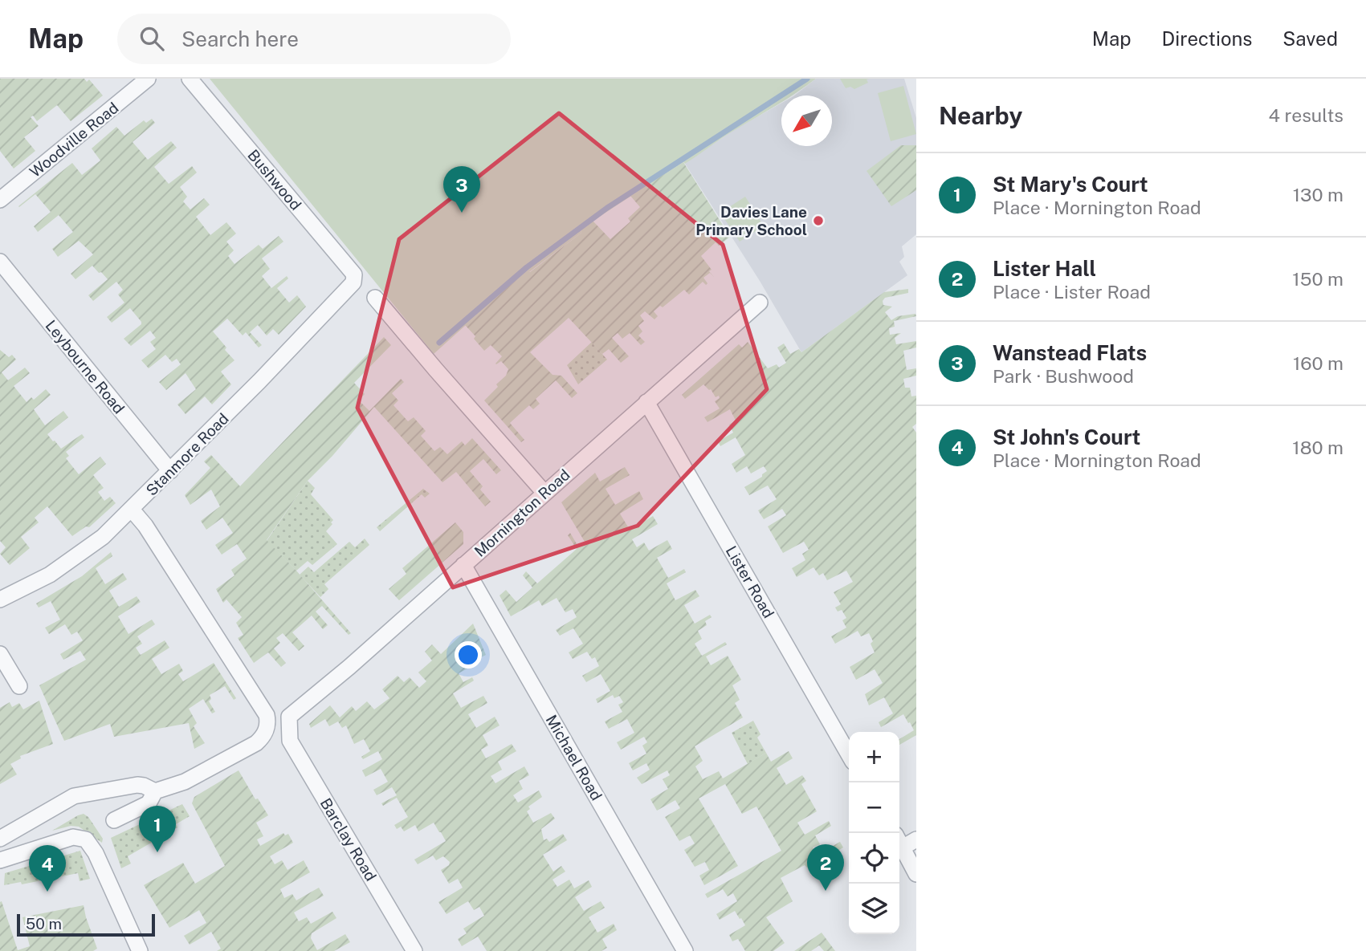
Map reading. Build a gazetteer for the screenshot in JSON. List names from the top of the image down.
{
  "streets": {
    "street": [
      "Woodville Road",
      "Bushwood",
      "Leybourne Road",
      "Stanmore Road",
      "Mornington Road",
      "Lister Road",
      "Michael Road",
      "Barclay Road"
    ]
  },
  "crossings": [
    ["Bushwood", "Stanmore Road"],
    ["Leybourne Road", "Stanmore Road"],
    ["Mornington Road", "Lister Road"],
    ["Mornington Road", "Michael Road"],
    ["Mornington Road", "Barclay Road"]
  ],
  "places": ["Davies Lane Primary School"],
  "scale_bar": "50 m",
  "north": "bottom left",
  "page": {
    "header": "Map",
    "search": "Search here",
    "nav": ["Map", "Directions", "Saved"],
    "heading": ["Nearby", "4 results"],
    "list": [
      {
        "mark": "1",
        "name": "St Mary's Court",
        "note": "Place · Mornington Road",
        "value": "130 m"
      },
      {
        "mark": "2",
        "name": "Lister Hall",
        "note": "Place · Lister Road",
        "value": "150 m"
      },
      {
        "mark": "3",
        "name": "Wanstead Flats",
        "note": "Park · Bushwood",
        "value": "160 m"
      },
      {
        "mark": "4",
        "name": "St John's Court",
        "note": "Place · Mornington Road",
        "value": "180 m"
      }
    ],
    "pins": [
      "3",
      "1",
      "2",
      "4"
    ],
    "map_buttons": ["+", "−"],
    "scale": "50 m"
  }
}
